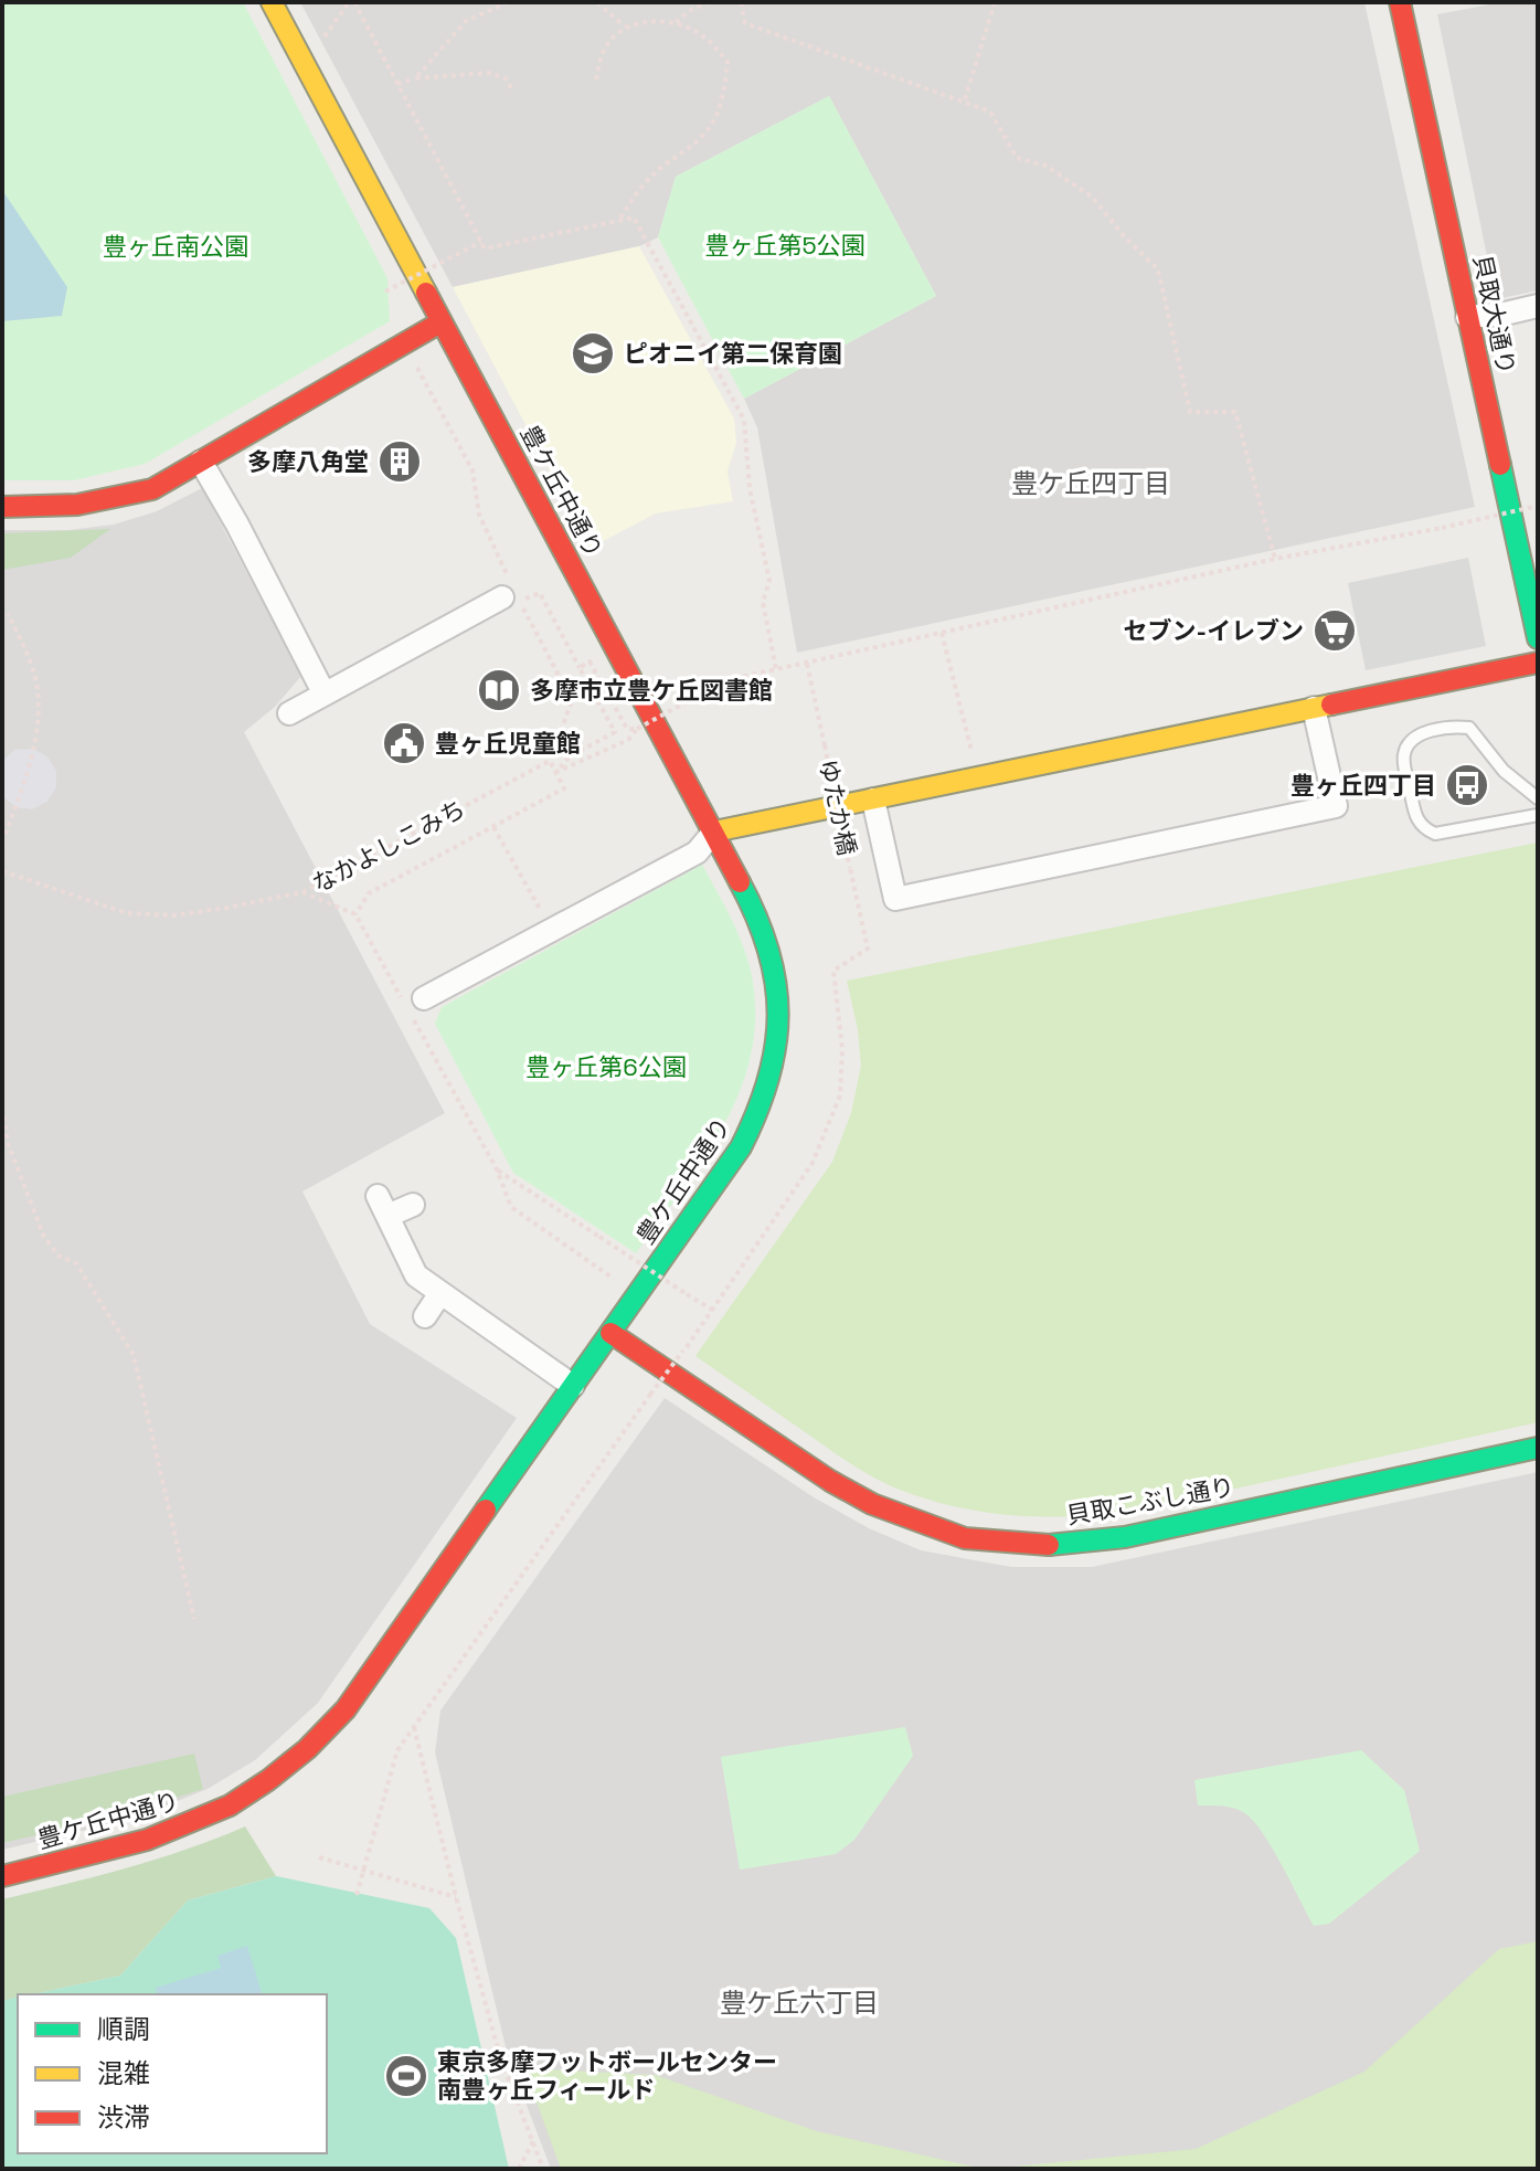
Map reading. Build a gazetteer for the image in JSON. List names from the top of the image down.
{
  "streets": {
    "street": ["貝取大通り", "豊ケ丘中通り", "貝取こぶし通り"],
    "path": ["ゆたか橋", "なかよしこみち"]
  },
  "crossings": [
    ["豊ケ丘中通り", "貝取こぶし通り"]
  ],
  "districts": ["豊ケ丘四丁目", "豊ケ丘六丁目"],
  "parks": ["豊ヶ丘第5公園", "豊ヶ丘南公園", "豊ヶ丘第6公園"],
  "places": {
    "school or university": ["ピオニイ第二保育園"],
    "building": ["多摩八角堂"],
    "supermarket": ["セブン-イレブン"],
    "library": ["多摩市立豊ケ丘図書館"],
    "public building": ["豊ヶ丘児童館"],
    "bus stop": ["豊ヶ丘四丁目"],
    "sports": ["東京多摩フットボールセンター 南豊ヶ丘フィールド"]
  },
  "legend": ["順調", "混雑", "渋滞"]
}
